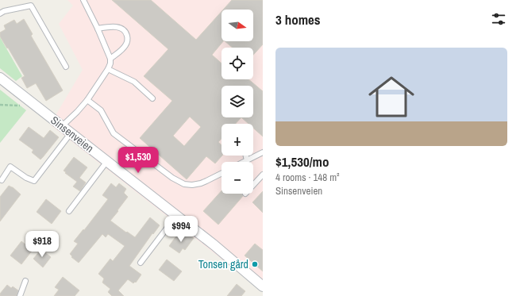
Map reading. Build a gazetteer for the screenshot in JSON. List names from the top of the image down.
{
  "streets": {
    "street": ["Sinsenveien"]
  },
  "places": ["Tonsen gård"],
  "north": "right",
  "page": {
    "heading": "3 homes",
    "map_buttons": ["+", "−"],
    "list": [
      {
        "name": "$1,530/mo",
        "note": "4 rooms · 148 m² · Sinsenveien"
      }
    ],
    "price": ["$1,530", "$994", "$918"]
  }
}
